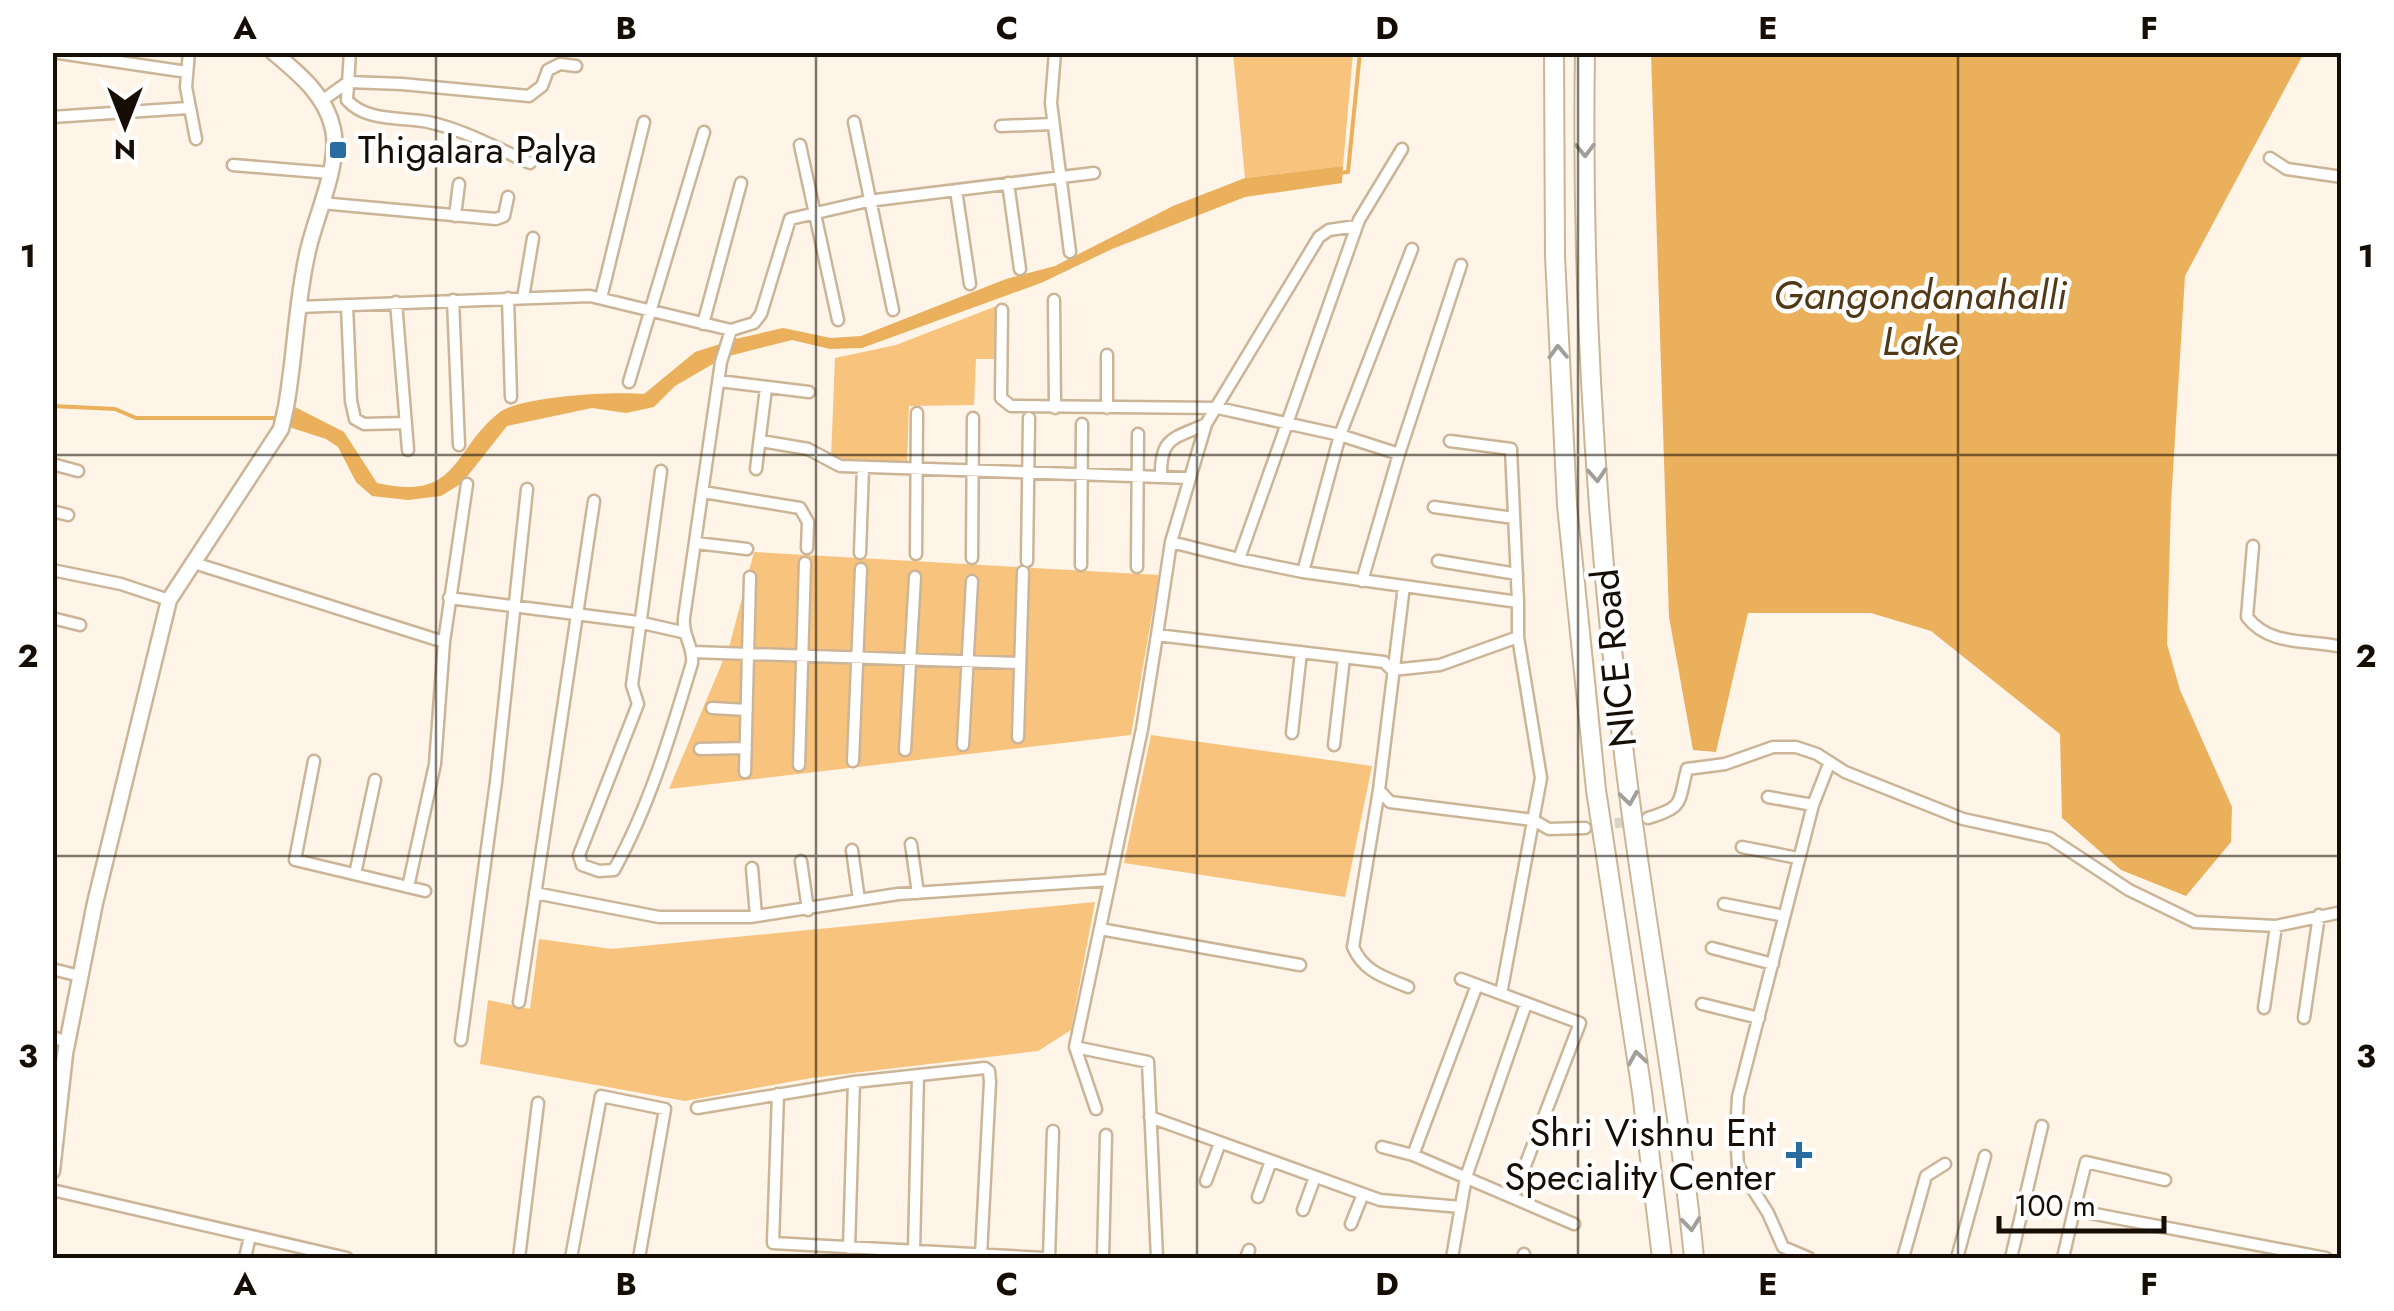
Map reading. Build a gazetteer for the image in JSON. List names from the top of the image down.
{
  "streets": {
    "highway": ["NICE Road"]
  },
  "water": ["Gangondanahalli Lake"],
  "places": {
    "transit": ["Thigalara Palya"],
    "health": ["Shri Vishnu Ent Speciality Center"]
  },
  "scale_bar": "100 m",
  "north": "bottom",
  "grid": {
    "columns": [
      "A",
      "B",
      "C",
      "D",
      "E",
      "F"
    ],
    "rows": ["1", "2", "3"]
  }
}
